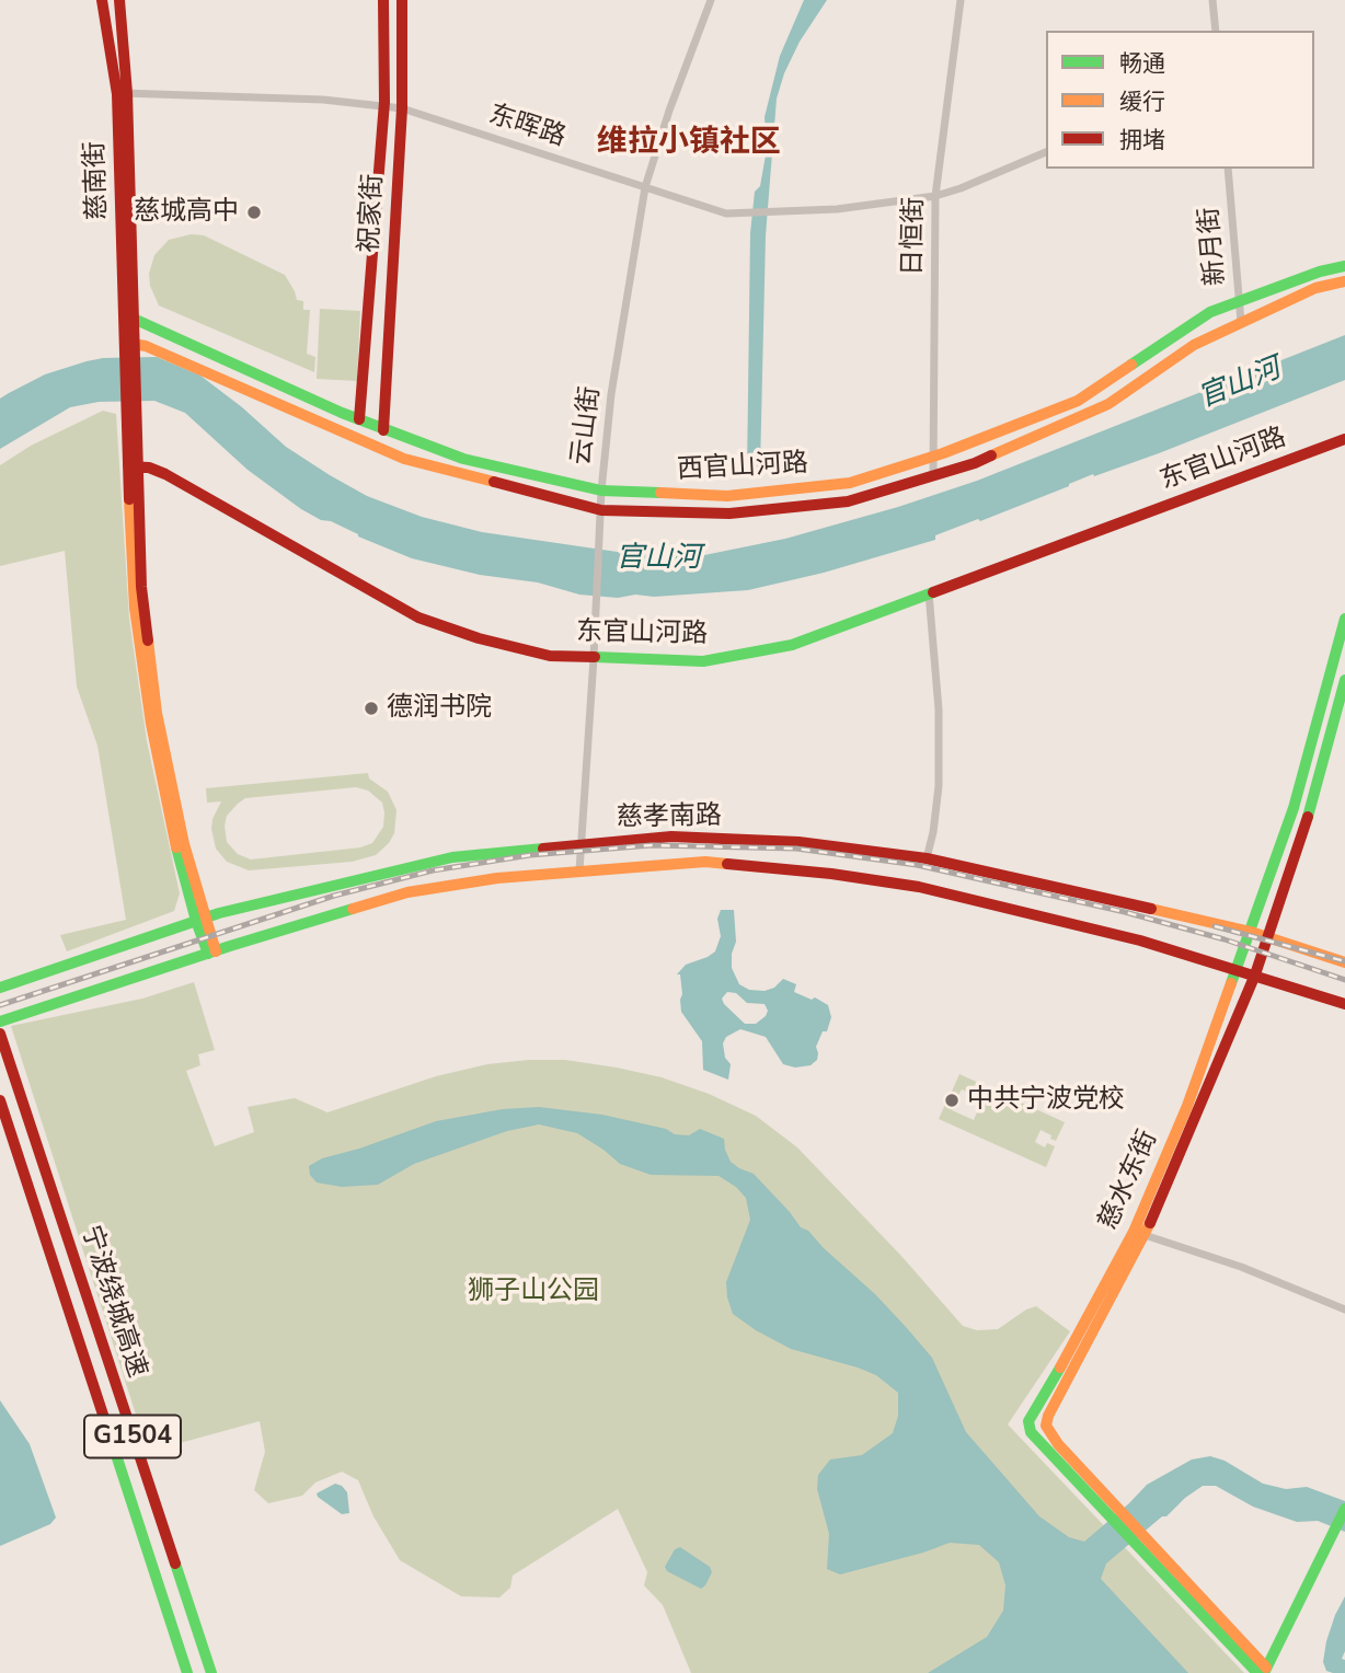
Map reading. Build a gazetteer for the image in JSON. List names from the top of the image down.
{
  "streets": {
    "main road": [
      "慈南街",
      "祝家街",
      "东官山河路",
      "西官山河路",
      "慈孝南路",
      "慈水东街",
      "宁波绕城高速",
      "G1504"
    ],
    "street": [
      "东晖路",
      "日恒街",
      "新月街",
      "云山街"
    ]
  },
  "crossings": [
    ["东晖路", "慈南街"],
    ["东晖路", "祝家街"],
    ["东晖路", "日恒街"],
    ["东晖路", "云山街"],
    ["慈南街", "东官山河路"],
    ["慈南街", "西官山河路"],
    ["慈南街", "慈孝南路"],
    ["祝家街", "西官山河路"],
    ["日恒街", "西官山河路"],
    ["新月街", "西官山河路"],
    ["云山街", "东官山河路"],
    ["云山街", "西官山河路"],
    ["云山街", "慈孝南路"],
    ["慈孝南路", "慈水东街"]
  ],
  "districts": ["维拉小镇社区"],
  "water": ["官山河"],
  "parks": ["狮子山公园"],
  "places": ["慈城高中", "德润书院", "中共宁波党校"],
  "legend": ["畅通", "缓行", "拥堵"]
}
